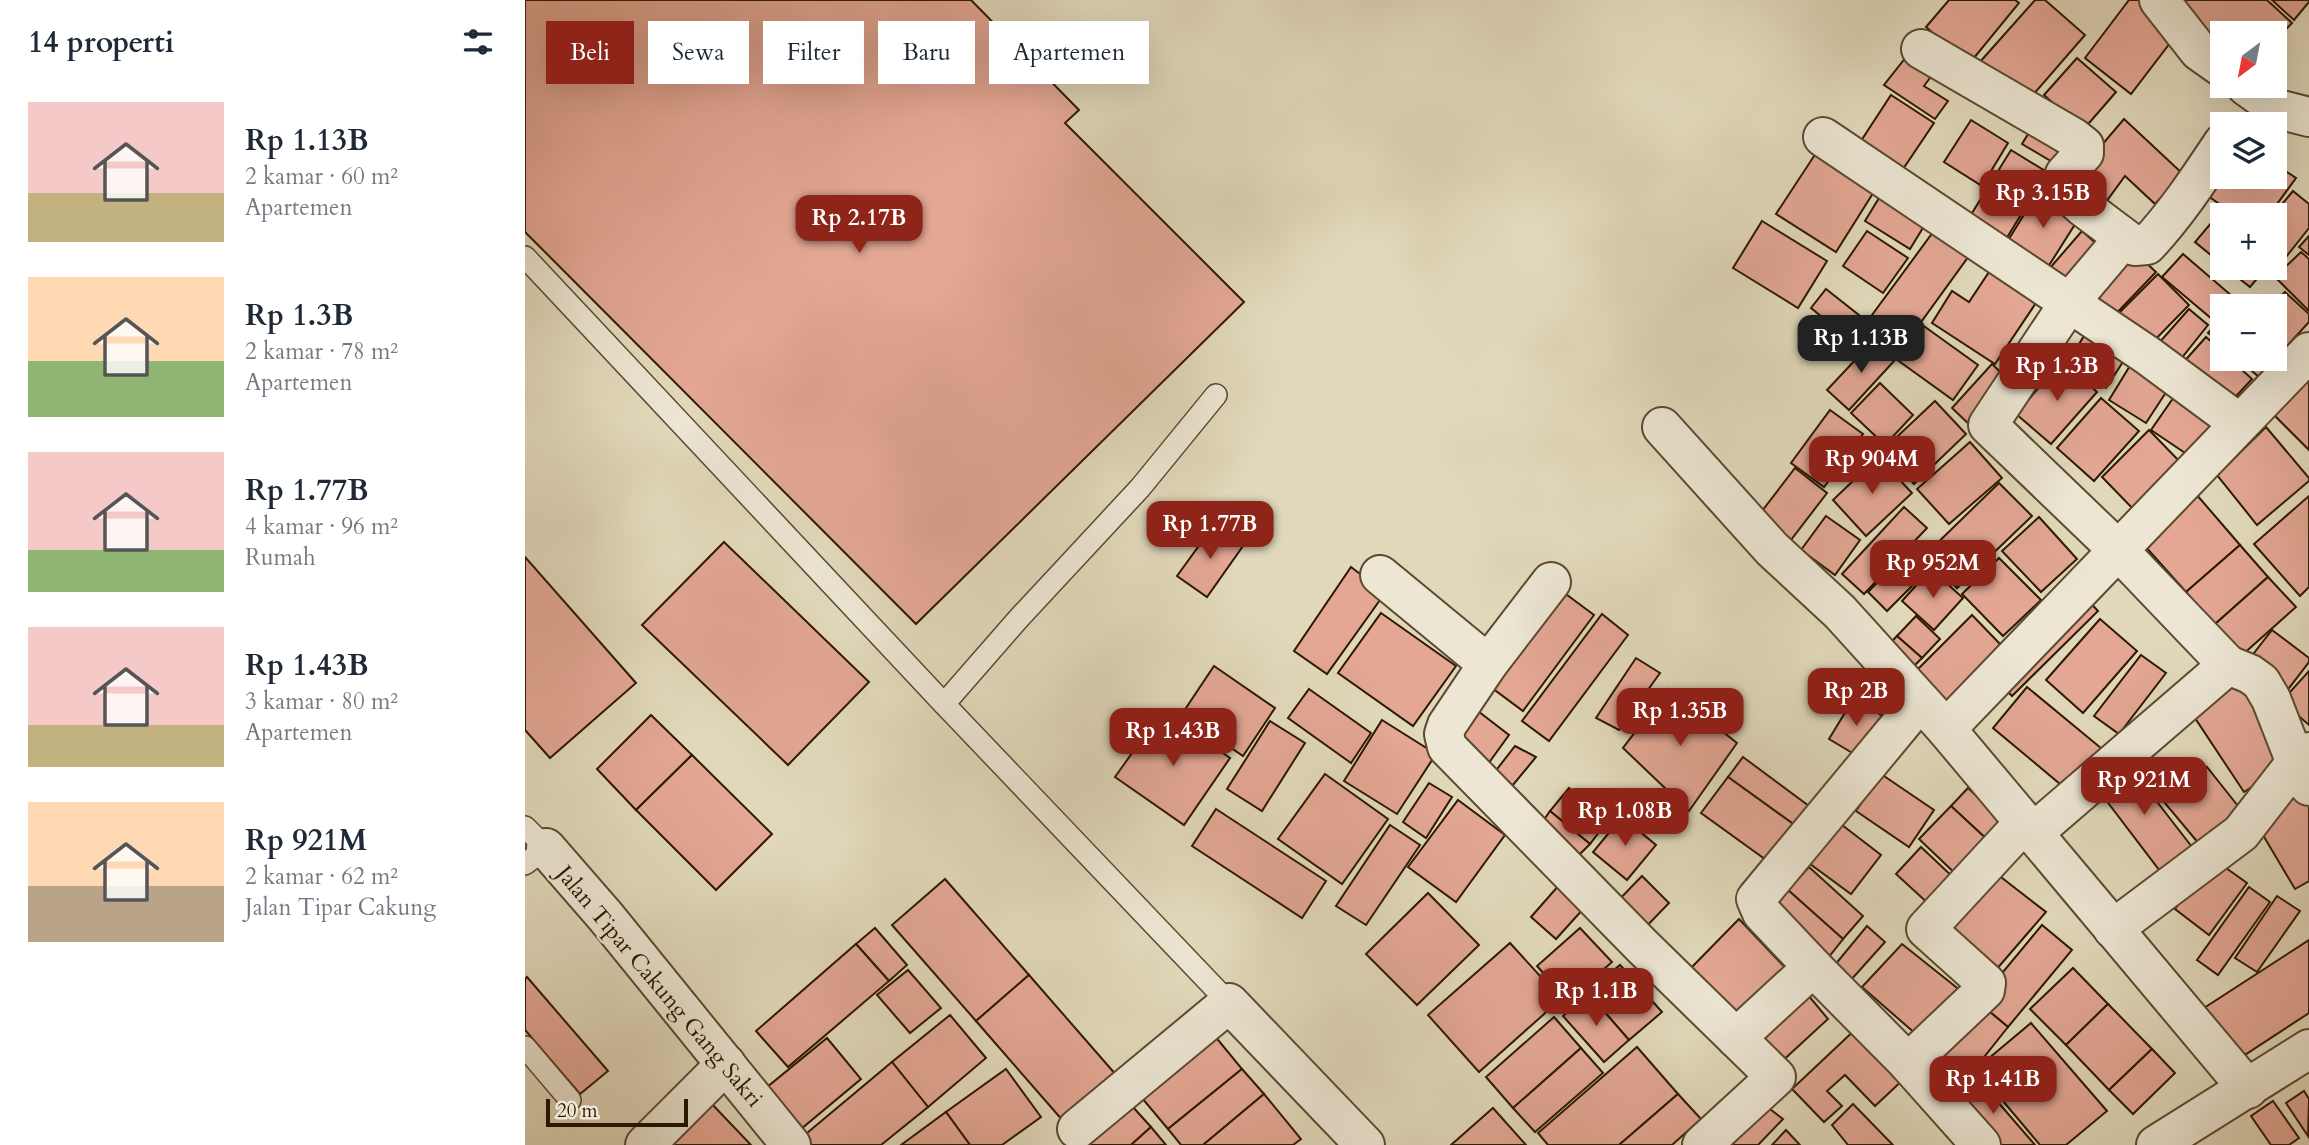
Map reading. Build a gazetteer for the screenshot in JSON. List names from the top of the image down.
{
  "streets": {
    "street": ["Jalan Tipar Cakung Gang Sakri"]
  },
  "scale_bar": "20 m",
  "north": "bottom left",
  "page": {
    "heading": "14 properti",
    "map_buttons": ["+", "−"],
    "chip": [
      "Beli",
      "Sewa",
      "Filter",
      "Baru",
      "Apartemen"
    ],
    "list": [
      {
        "name": "Rp 1.13B",
        "note": "2 kamar · 60 m² · Apartemen"
      },
      {
        "name": "Rp 1.3B",
        "note": "2 kamar · 78 m² · Apartemen"
      },
      {
        "name": "Rp 1.77B",
        "note": "4 kamar · 96 m² · Rumah"
      },
      {
        "name": "Rp 1.43B",
        "note": "3 kamar · 80 m² · Apartemen"
      },
      {
        "name": "Rp 921M",
        "note": "2 kamar · 62 m² · Jalan Tipar Cakung"
      }
    ],
    "price": [
      "Rp 3.15B",
      "Rp 2.17B",
      "Rp 1.13B",
      "Rp 1.3B",
      "Rp 904M",
      "Rp 1.77B",
      "Rp 952M",
      "Rp 2B",
      "Rp 1.35B",
      "Rp 1.43B",
      "Rp 921M",
      "Rp 1.08B",
      "Rp 1.1B",
      "Rp 1.41B"
    ],
    "scale": "20 m"
  }
}
